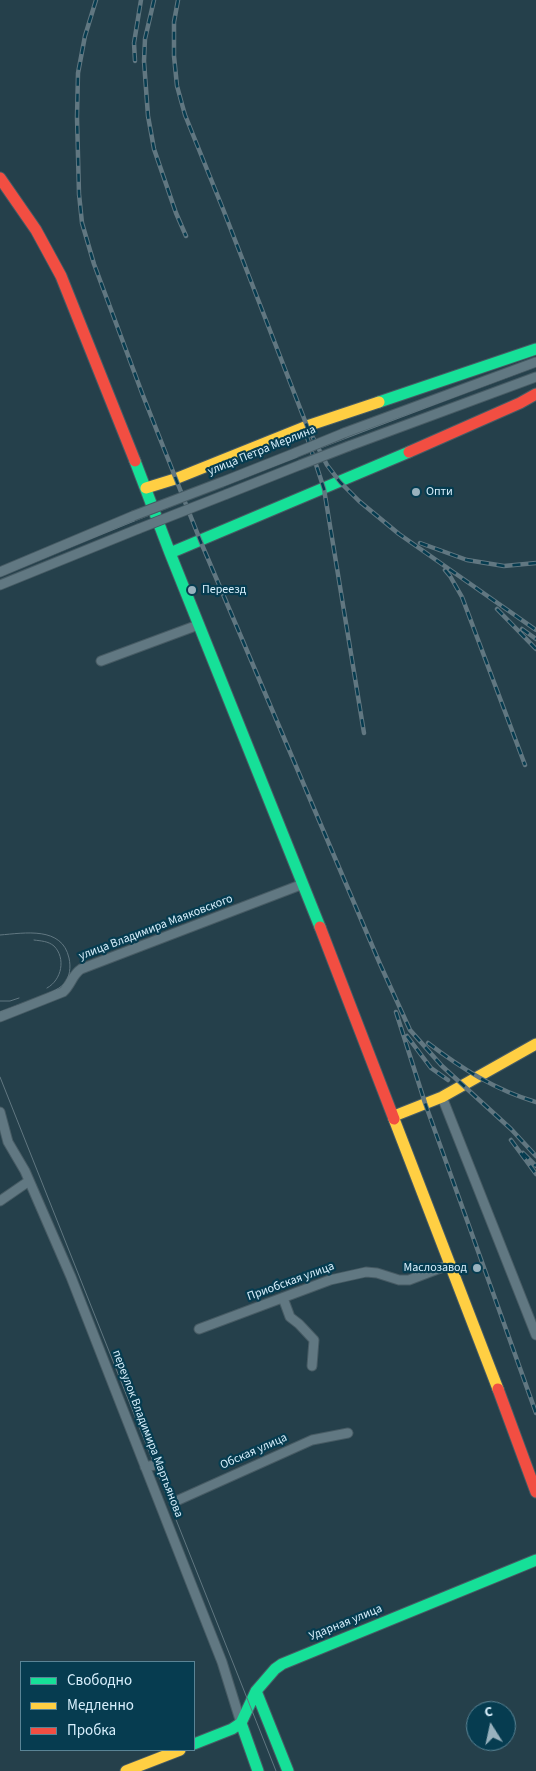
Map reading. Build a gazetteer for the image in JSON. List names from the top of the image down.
{
  "streets": {
    "main road": ["улица Петра Мерлина", "переулок Владимира Мартьянова", "Ударная улица"],
    "street": ["улица Владимира Маяковского", "Приобская улица", "Обская улица"]
  },
  "crossings": [
    ["переулок Владимира Мартьянова", "Ударная улица"]
  ],
  "places": ["Опти", "Переезд", "Маслозавод"],
  "legend": ["Свободно", "Медленно", "Пробка"],
  "north": "top"
}
